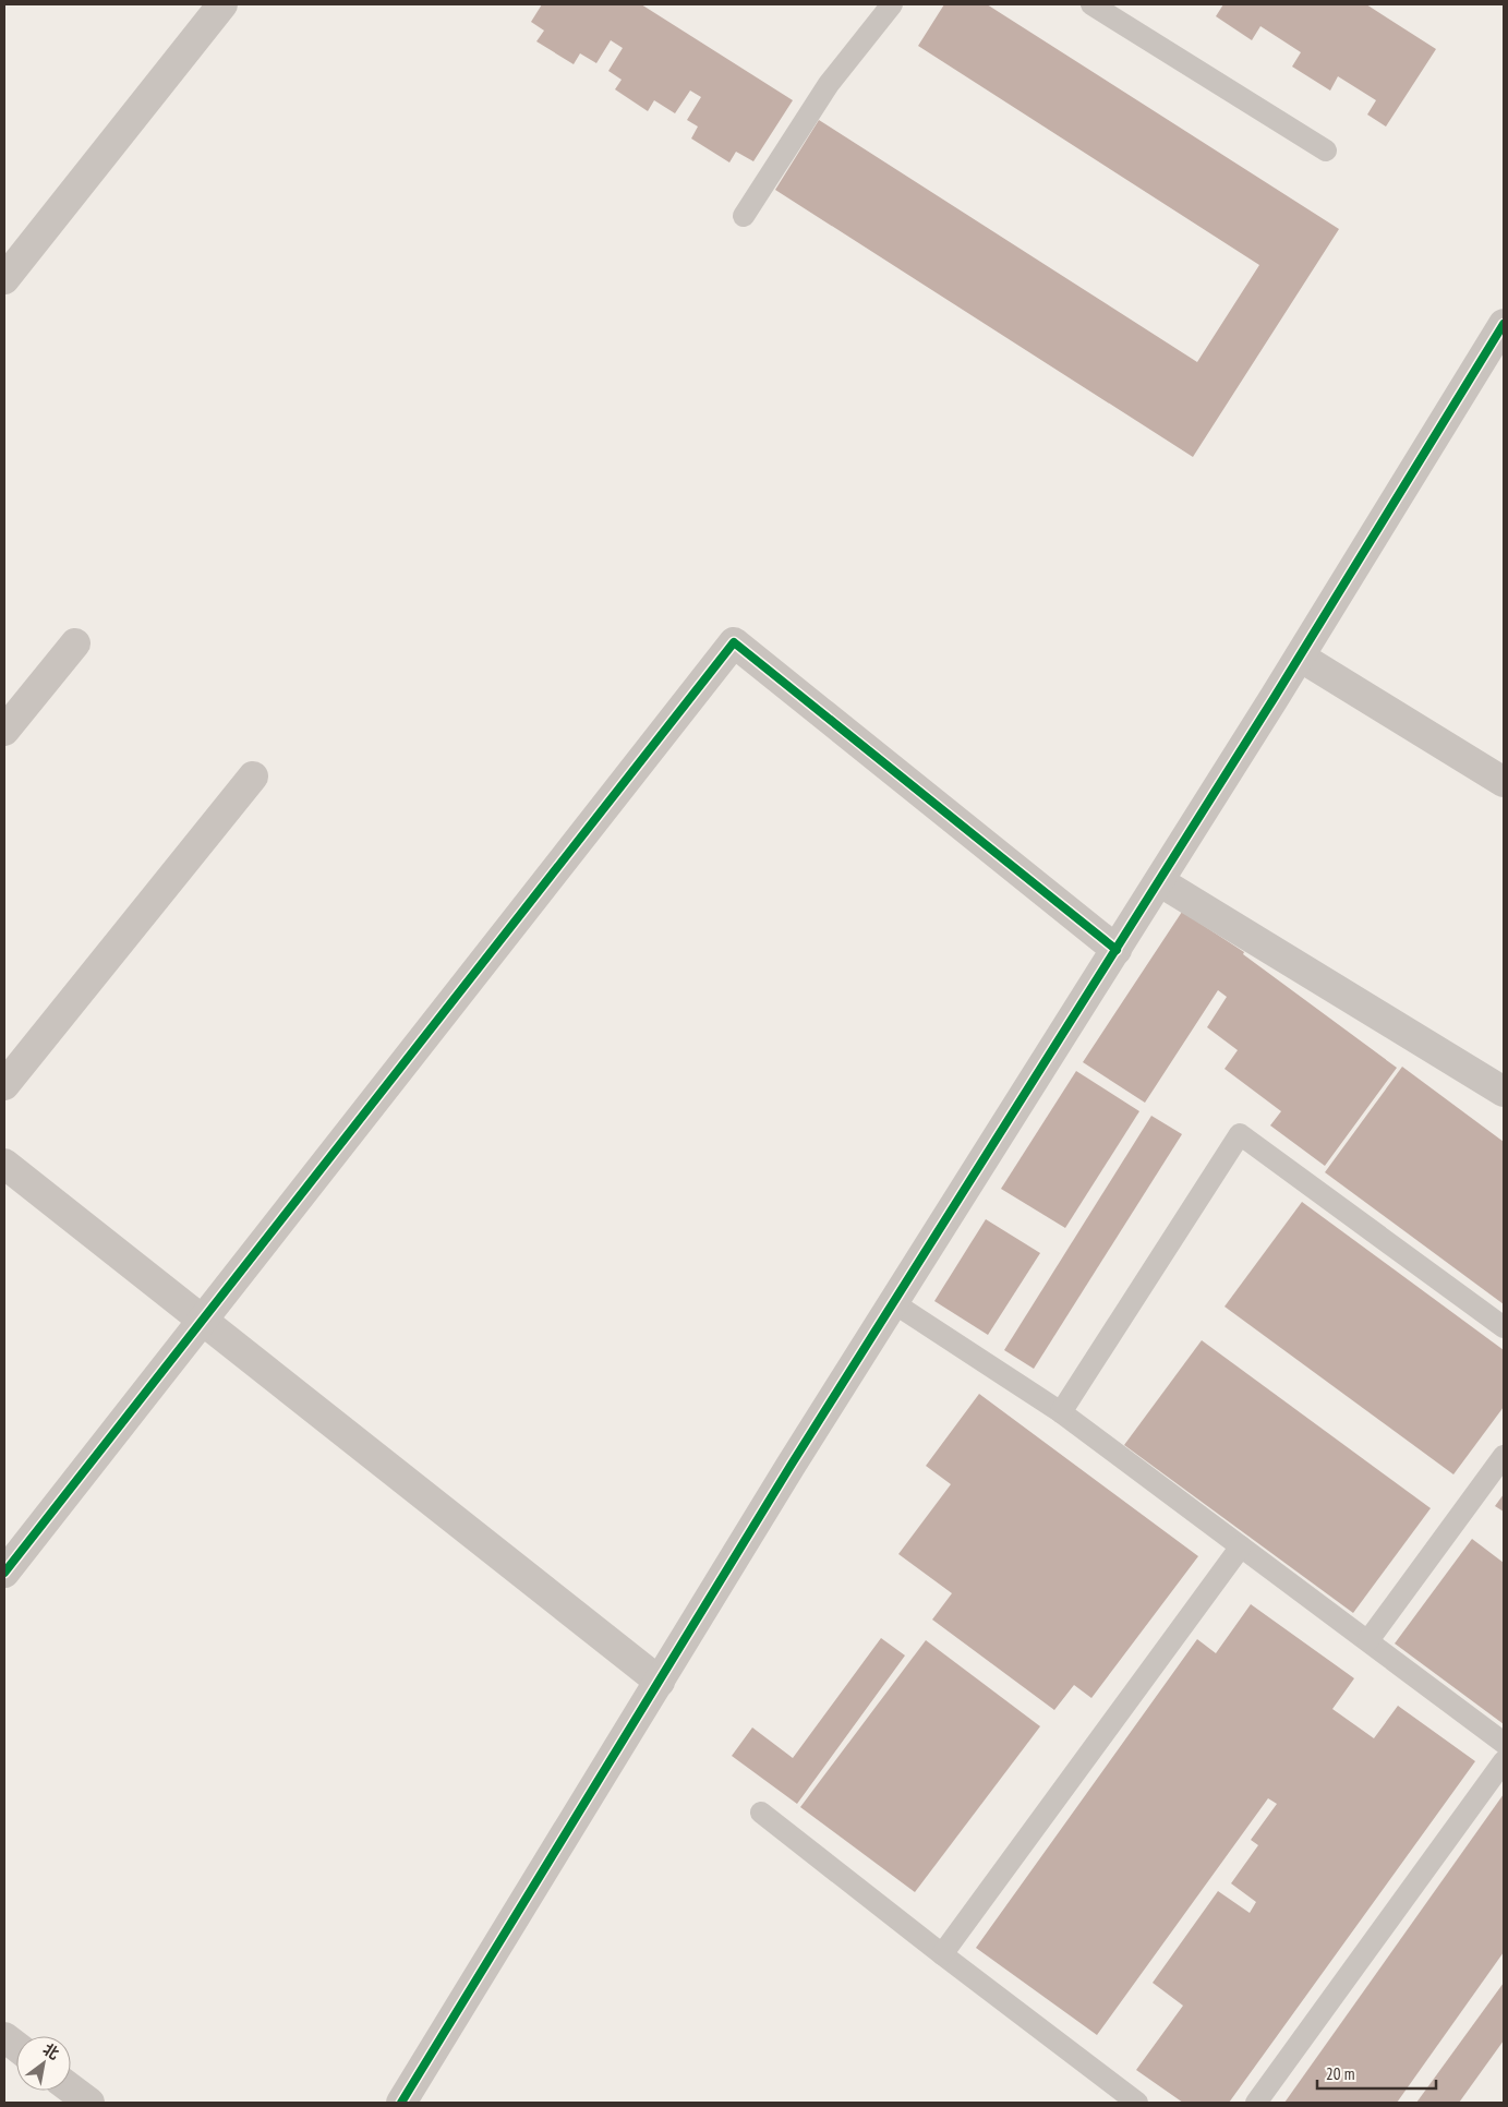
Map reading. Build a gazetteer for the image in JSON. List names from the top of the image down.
{
  "scale_bar": "20 m",
  "north": "top right"
}
